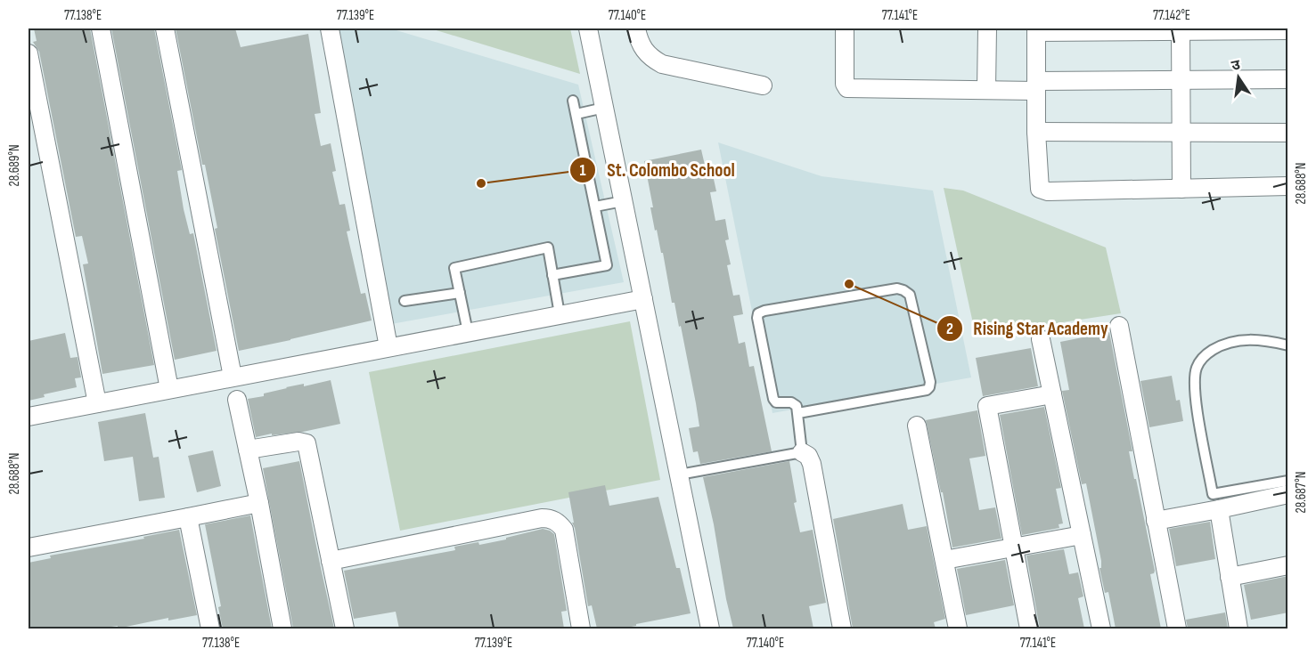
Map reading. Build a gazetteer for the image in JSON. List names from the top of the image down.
{
  "places": ["St. Colombo School", "Rising Star Academy"],
  "north": "top",
  "coordinates": [
    "77.138°E",
    "77.139°E",
    "77.140°E",
    "77.141°E",
    "77.142°E",
    "28.689°N",
    "28.688°N",
    "28.687°N"
  ]
}
